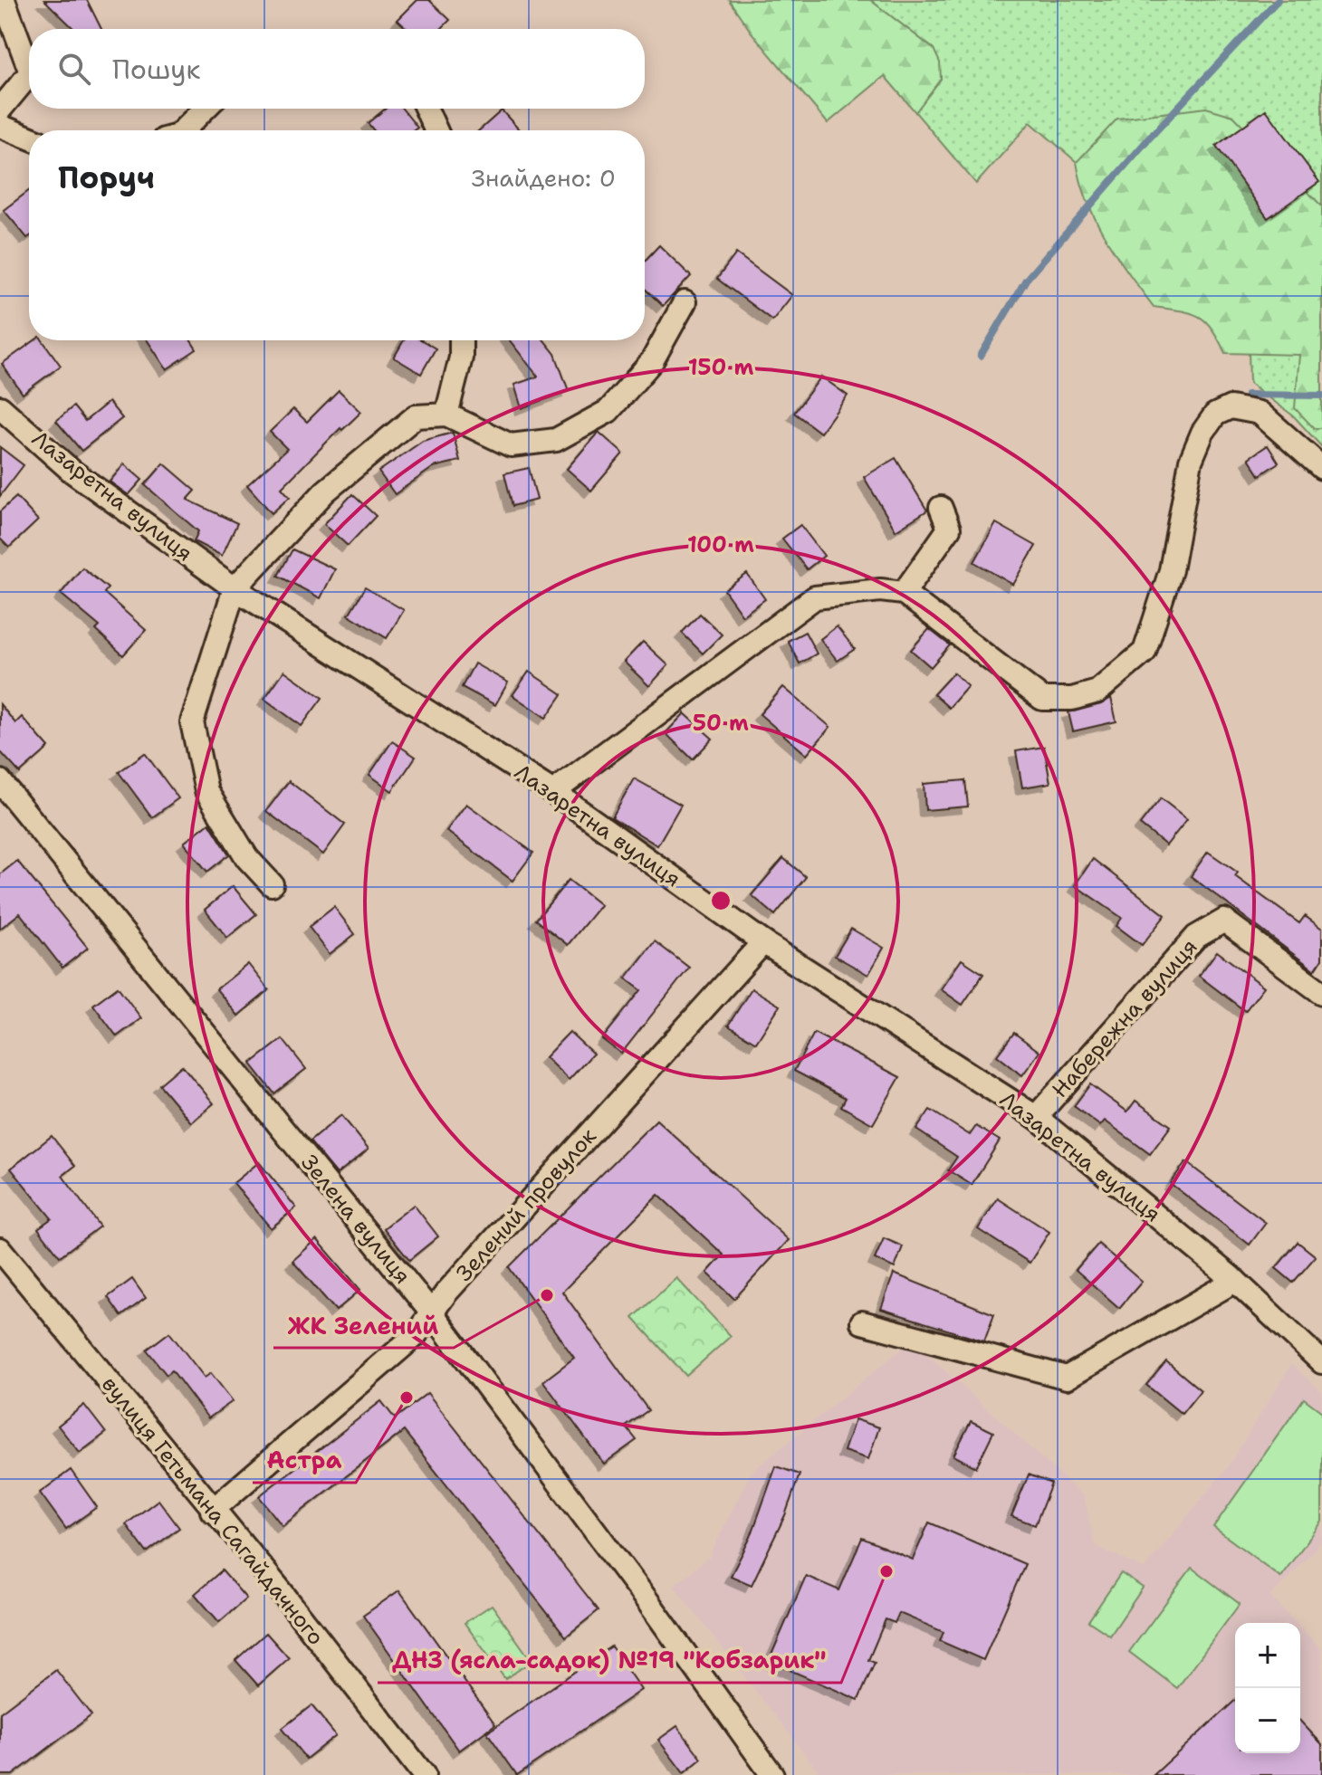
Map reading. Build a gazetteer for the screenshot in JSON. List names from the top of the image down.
{
  "streets": {
    "street": [
      "Лазаретна вулиця",
      "Набережна вулиця",
      "Зелений провулок",
      "Зелена вулиця",
      "вулиця Гетьмана Сагайдачного"
    ]
  },
  "crossings": [
    ["Лазаретна вулиця", "Набережна вулиця"],
    ["Лазаретна вулиця", "Зелений провулок"],
    ["Зелений провулок", "Зелена вулиця"],
    ["Зелений провулок", "вулиця Гетьмана Сагайдачного"]
  ],
  "places": ["ЖК Зелений", "Астра", "ДНЗ (ясла-садок) №19 \"Кобзарик\""],
  "page": {
    "search": "Пошук",
    "heading": ["Поруч", "Знайдено: 0"],
    "map_buttons": ["+", "−"]
  },
  "rings": ["150 m", "100 m", "50 m"]
}
